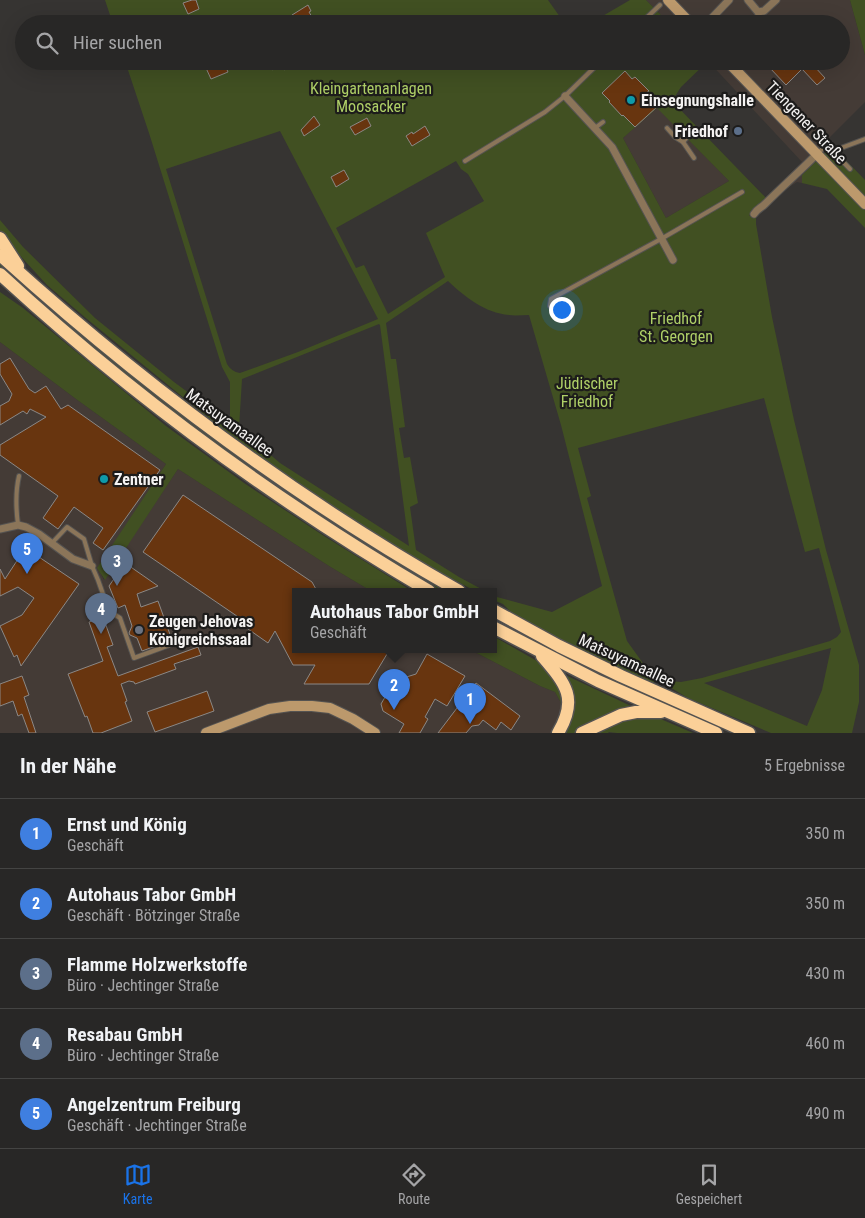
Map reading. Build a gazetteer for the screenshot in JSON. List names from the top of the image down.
{
  "streets": {
    "highway": ["Matsuyamaallee"],
    "street": ["Tiengener Straße"]
  },
  "parks": ["Kleingartenanlagen Moosacker", "Friedhof St. Georgen", "Jüdischer Friedhof"],
  "places": [
    "Einsegnungshalle",
    "Friedhof",
    "Zentner",
    "Zeugen Jehovas Königreichssaal"
  ],
  "page": {
    "search": "Hier suchen",
    "pins": [
      "5",
      "3",
      "4",
      "2",
      "1"
    ],
    "popup": ["Autohaus Tabor GmbH", "Geschäft"],
    "heading": ["In der Nähe", "5 Ergebnisse"],
    "list": [
      {
        "mark": "1",
        "name": "Ernst und König",
        "note": "Geschäft",
        "value": "350 m"
      },
      {
        "mark": "2",
        "name": "Autohaus Tabor GmbH",
        "note": "Geschäft · Bötzinger Straße",
        "value": "350 m"
      },
      {
        "mark": "3",
        "name": "Flamme Holzwerkstoffe",
        "note": "Büro · Jechtinger Straße",
        "value": "430 m"
      },
      {
        "mark": "4",
        "name": "Resabau GmbH",
        "note": "Büro · Jechtinger Straße",
        "value": "460 m"
      },
      {
        "mark": "5",
        "name": "Angelzentrum Freiburg",
        "note": "Geschäft · Jechtinger Straße",
        "value": "490 m"
      }
    ],
    "nav": ["Karte", "Route", "Gespeichert"]
  }
}
